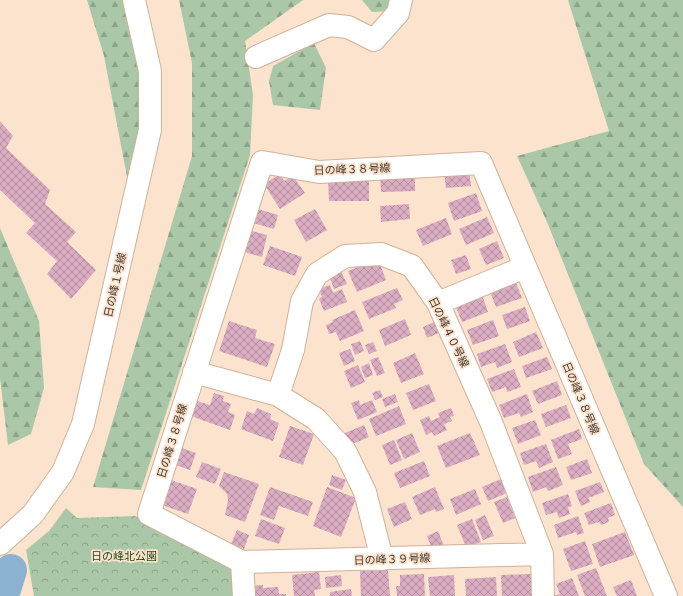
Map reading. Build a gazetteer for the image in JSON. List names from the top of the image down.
{
  "streets": {
    "street": [
      "日の峰３８号線",
      "日の峰１号線",
      "日の峰４０号線",
      "日の峰３９号線"
    ]
  },
  "crossings": [
    ["日の峰３８号線", "日の峰３９号線"],
    ["日の峰４０号線", "日の峰３９号線"]
  ],
  "parks": ["日の峰北公園"]
}
